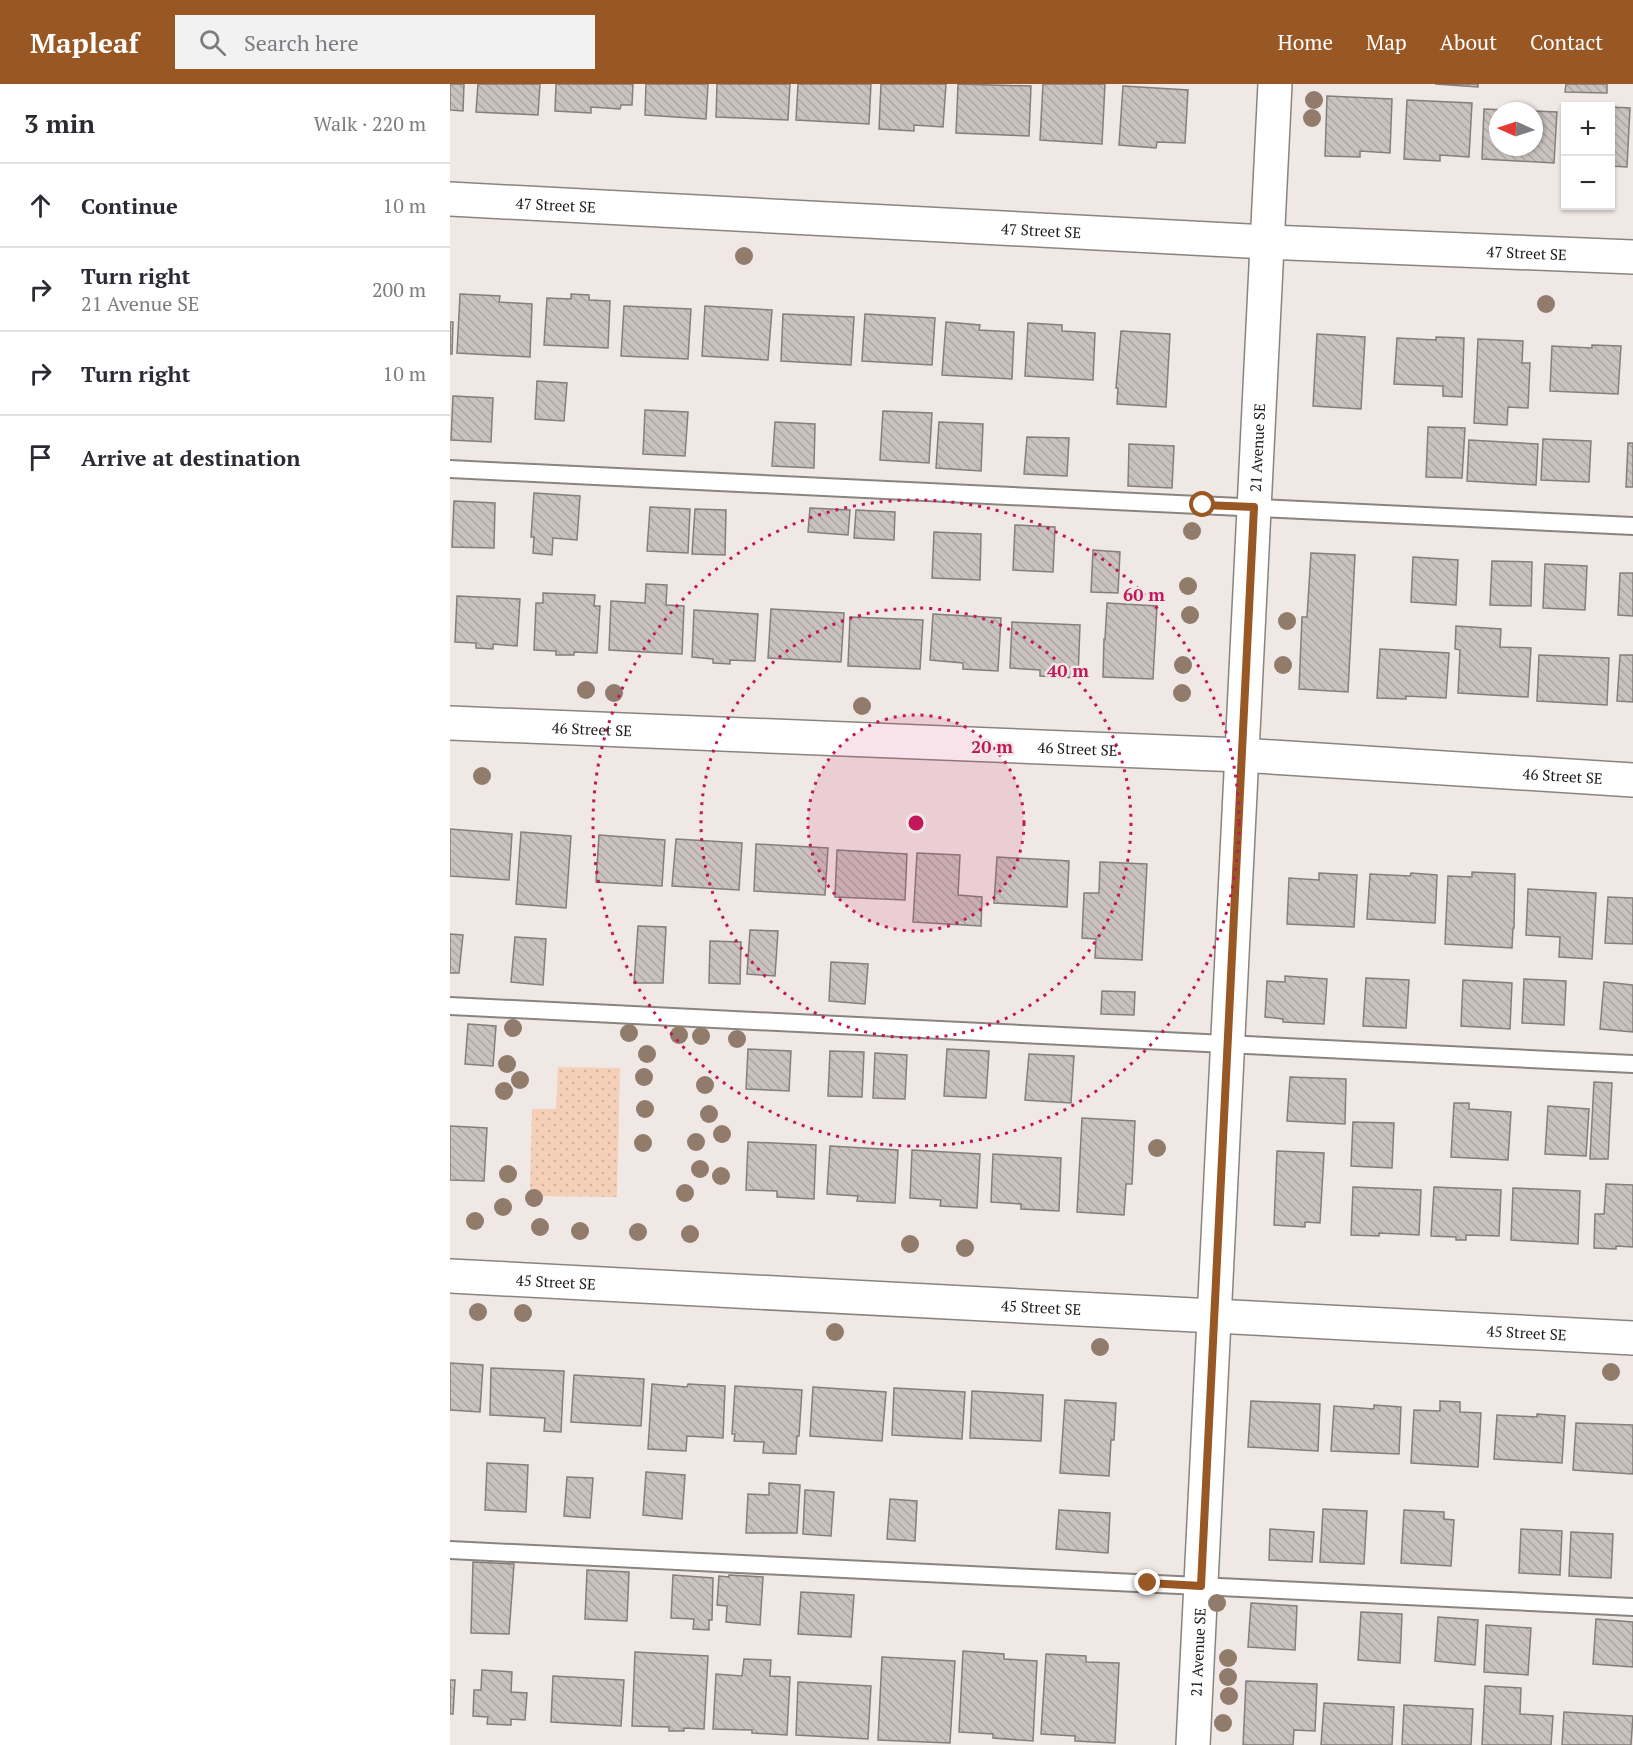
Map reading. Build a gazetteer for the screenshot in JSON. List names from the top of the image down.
{
  "streets": {
    "street": [
      "47 Street SE",
      "21 Avenue SE",
      "46 Street SE",
      "45 Street SE"
    ]
  },
  "crossings": [
    ["47 Street SE", "21 Avenue SE"],
    ["21 Avenue SE", "46 Street SE"],
    ["21 Avenue SE", "45 Street SE"]
  ],
  "north": "left",
  "page": {
    "header": "Mapleaf",
    "search": "Search here",
    "nav": [
      "Home",
      "Map",
      "About",
      "Contact"
    ],
    "heading": ["3 min", "Walk · 220 m"],
    "map_buttons": ["+", "−"],
    "list": [
      ["Continue", "10 m"],
      ["Turn right", "21 Avenue SE", "200 m"],
      ["Turn right", "10 m"],
      "Arrive at destination"
    ]
  },
  "rings": ["60 m", "40 m", "20 m"]
}
